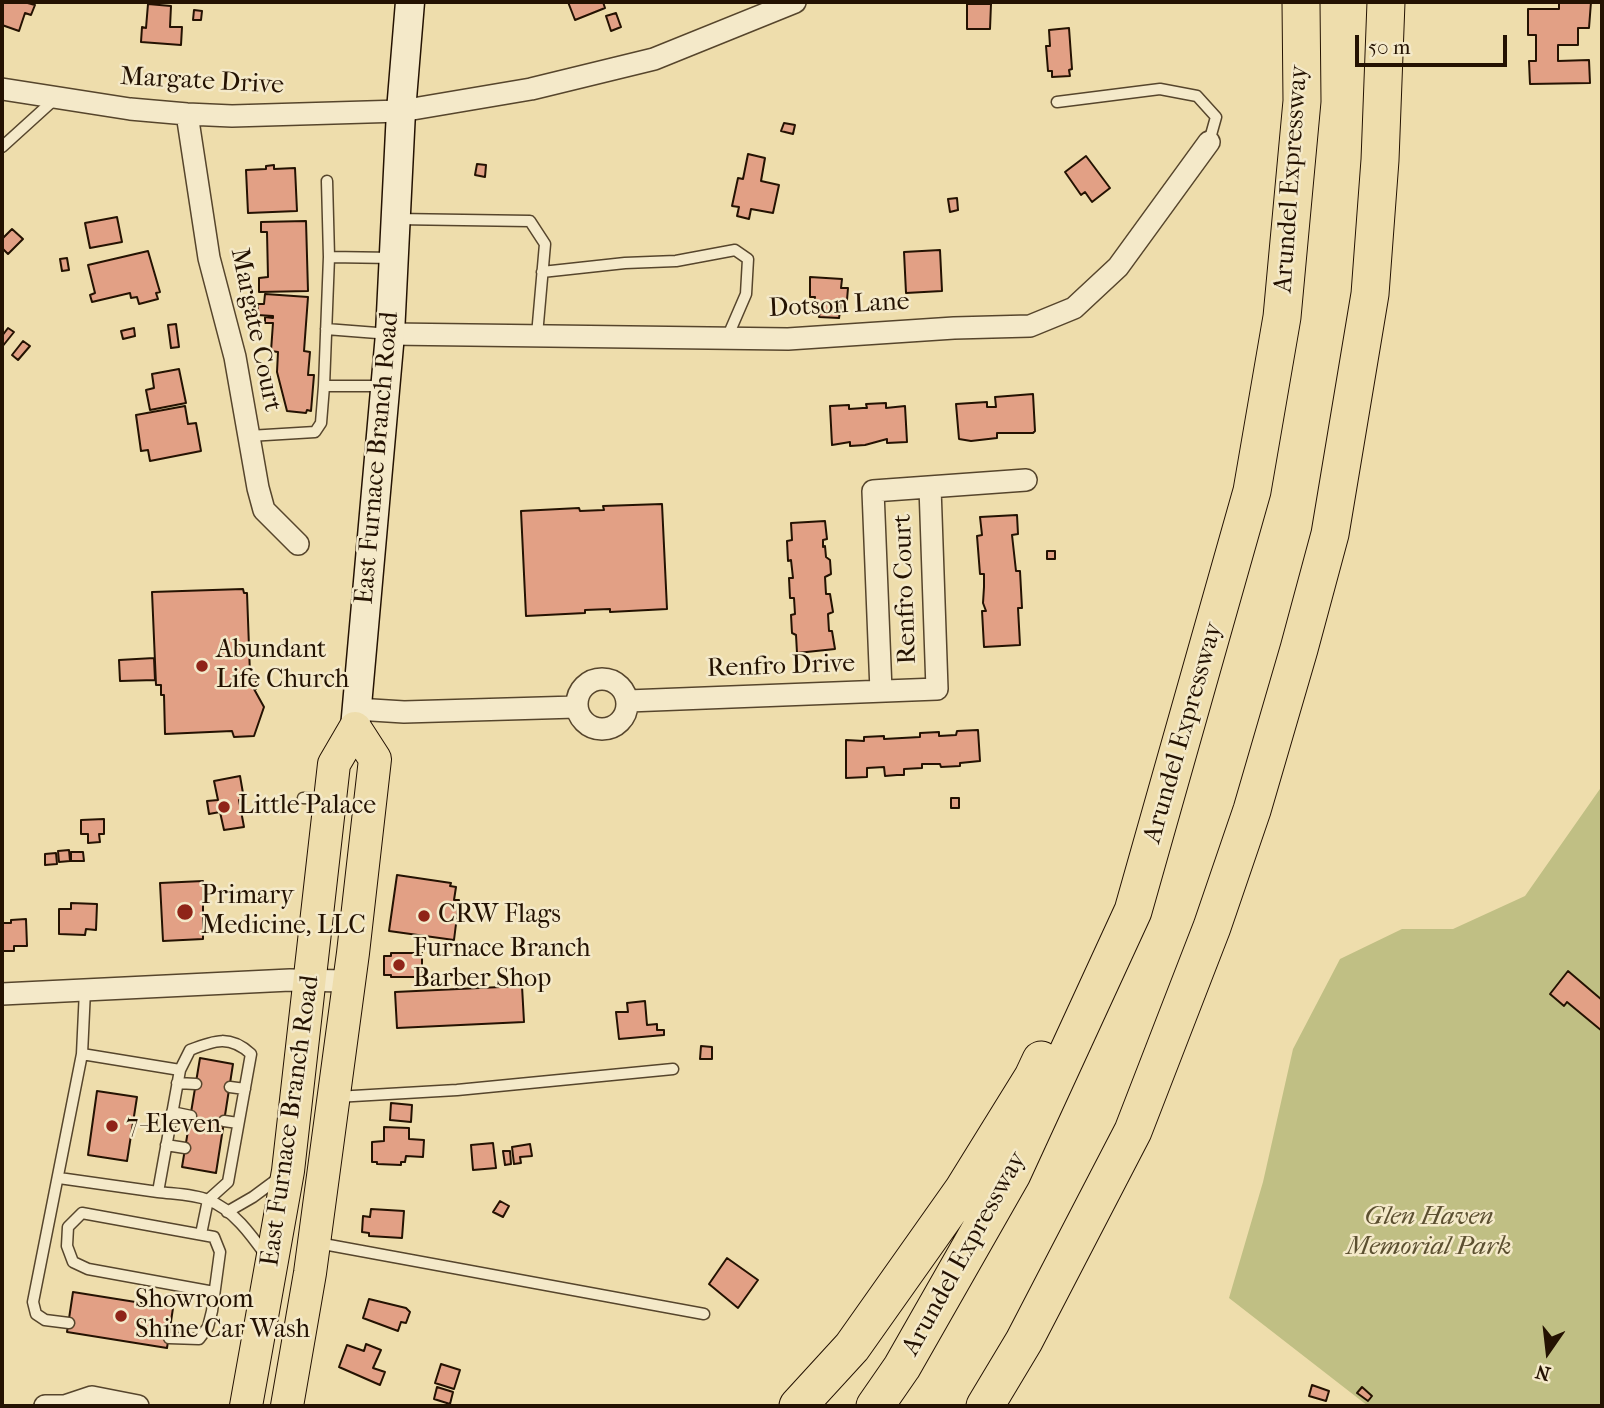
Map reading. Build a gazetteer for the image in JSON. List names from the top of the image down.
{
  "streets": {
    "highway": ["Arundel Expressway"],
    "main road": ["East Furnace Branch Road"],
    "street": [
      "Margate Drive",
      "Dotson Lane",
      "Margate Court",
      "Renfro Court",
      "Renfro Drive"
    ]
  },
  "crossings": [
    ["Margate Drive", "Margate Court"],
    ["Margate Drive", "East Furnace Branch Road"],
    ["Dotson Lane", "East Furnace Branch Road"],
    ["Renfro Court", "Renfro Drive"]
  ],
  "parks": ["Glen Haven Memorial Park"],
  "places": [
    "Abundant Life Church",
    "Little Palace",
    "Primary Medicine, LLC",
    "CRW Flags",
    "Furnace Branch Barber Shop",
    "7-Eleven",
    "Showroom Shine Car Wash"
  ],
  "scale_bar": "50 m",
  "north": "bottom"
}
